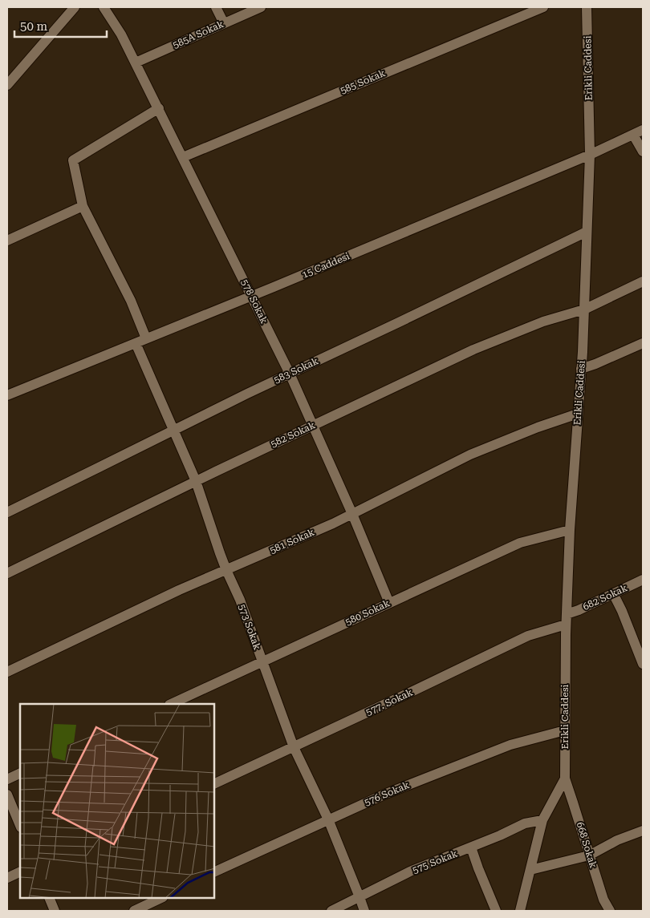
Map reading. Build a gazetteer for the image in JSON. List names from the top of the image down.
{
  "streets": {
    "street": [
      "585A Sokak",
      "Erikli Caddesi",
      "585 Sokak",
      "15 Caddesi",
      "578 Sokak",
      "583 Sokak",
      "582 Sokak",
      "581 Sokak",
      "682 Sokak",
      "580 Sokak",
      "573 Sokak",
      "577. Sokak",
      "576 Sokak",
      "668 Sokak",
      "575 Sokak"
    ]
  },
  "crossings": [
    ["585A Sokak", "578 Sokak"],
    ["Erikli Caddesi", "15 Caddesi"],
    ["Erikli Caddesi", "583 Sokak"],
    ["Erikli Caddesi", "582 Sokak"],
    ["Erikli Caddesi", "581 Sokak"],
    ["Erikli Caddesi", "682 Sokak"],
    ["Erikli Caddesi", "580 Sokak"],
    ["Erikli Caddesi", "577. Sokak"],
    ["Erikli Caddesi", "576 Sokak"],
    ["Erikli Caddesi", "668 Sokak"],
    ["585 Sokak", "578 Sokak"],
    ["15 Caddesi", "578 Sokak"],
    ["15 Caddesi", "573 Sokak"],
    ["578 Sokak", "583 Sokak"],
    ["578 Sokak", "582 Sokak"],
    ["578 Sokak", "581 Sokak"],
    ["578 Sokak", "580 Sokak"],
    ["583 Sokak", "573 Sokak"],
    ["582 Sokak", "573 Sokak"],
    ["581 Sokak", "573 Sokak"],
    ["682 Sokak", "577. Sokak"],
    ["580 Sokak", "573 Sokak"],
    ["573 Sokak", "577. Sokak"],
    ["573 Sokak", "576 Sokak"],
    ["573 Sokak", "575 Sokak"]
  ],
  "scale_bar": "50 m"
}
